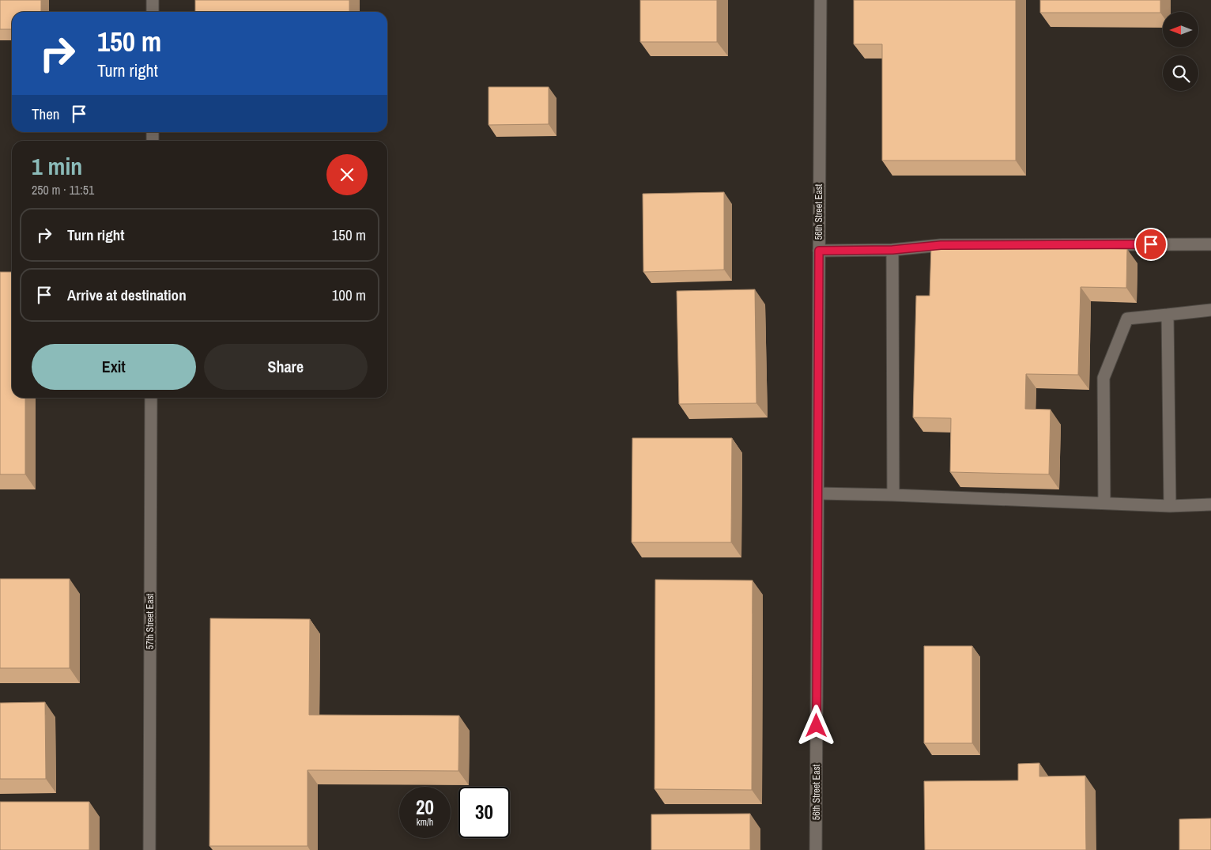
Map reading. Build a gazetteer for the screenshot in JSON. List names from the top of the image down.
{
  "streets": {
    "street": ["56th Street East", "57th Street East"]
  },
  "north": "left",
  "page": {
    "turn": ["150 m", "Turn right"],
    "then": "Then",
    "heading": ["1 min", "250 m · 11:51"],
    "list": [
      {
        "name": "Turn right",
        "value": "150 m"
      },
      {
        "name": "Arrive at destination",
        "value": "100 m"
      }
    ],
    "buttons": ["Exit", "Share"],
    "speed": "20 km/h",
    "limit": "30"
  }
}
